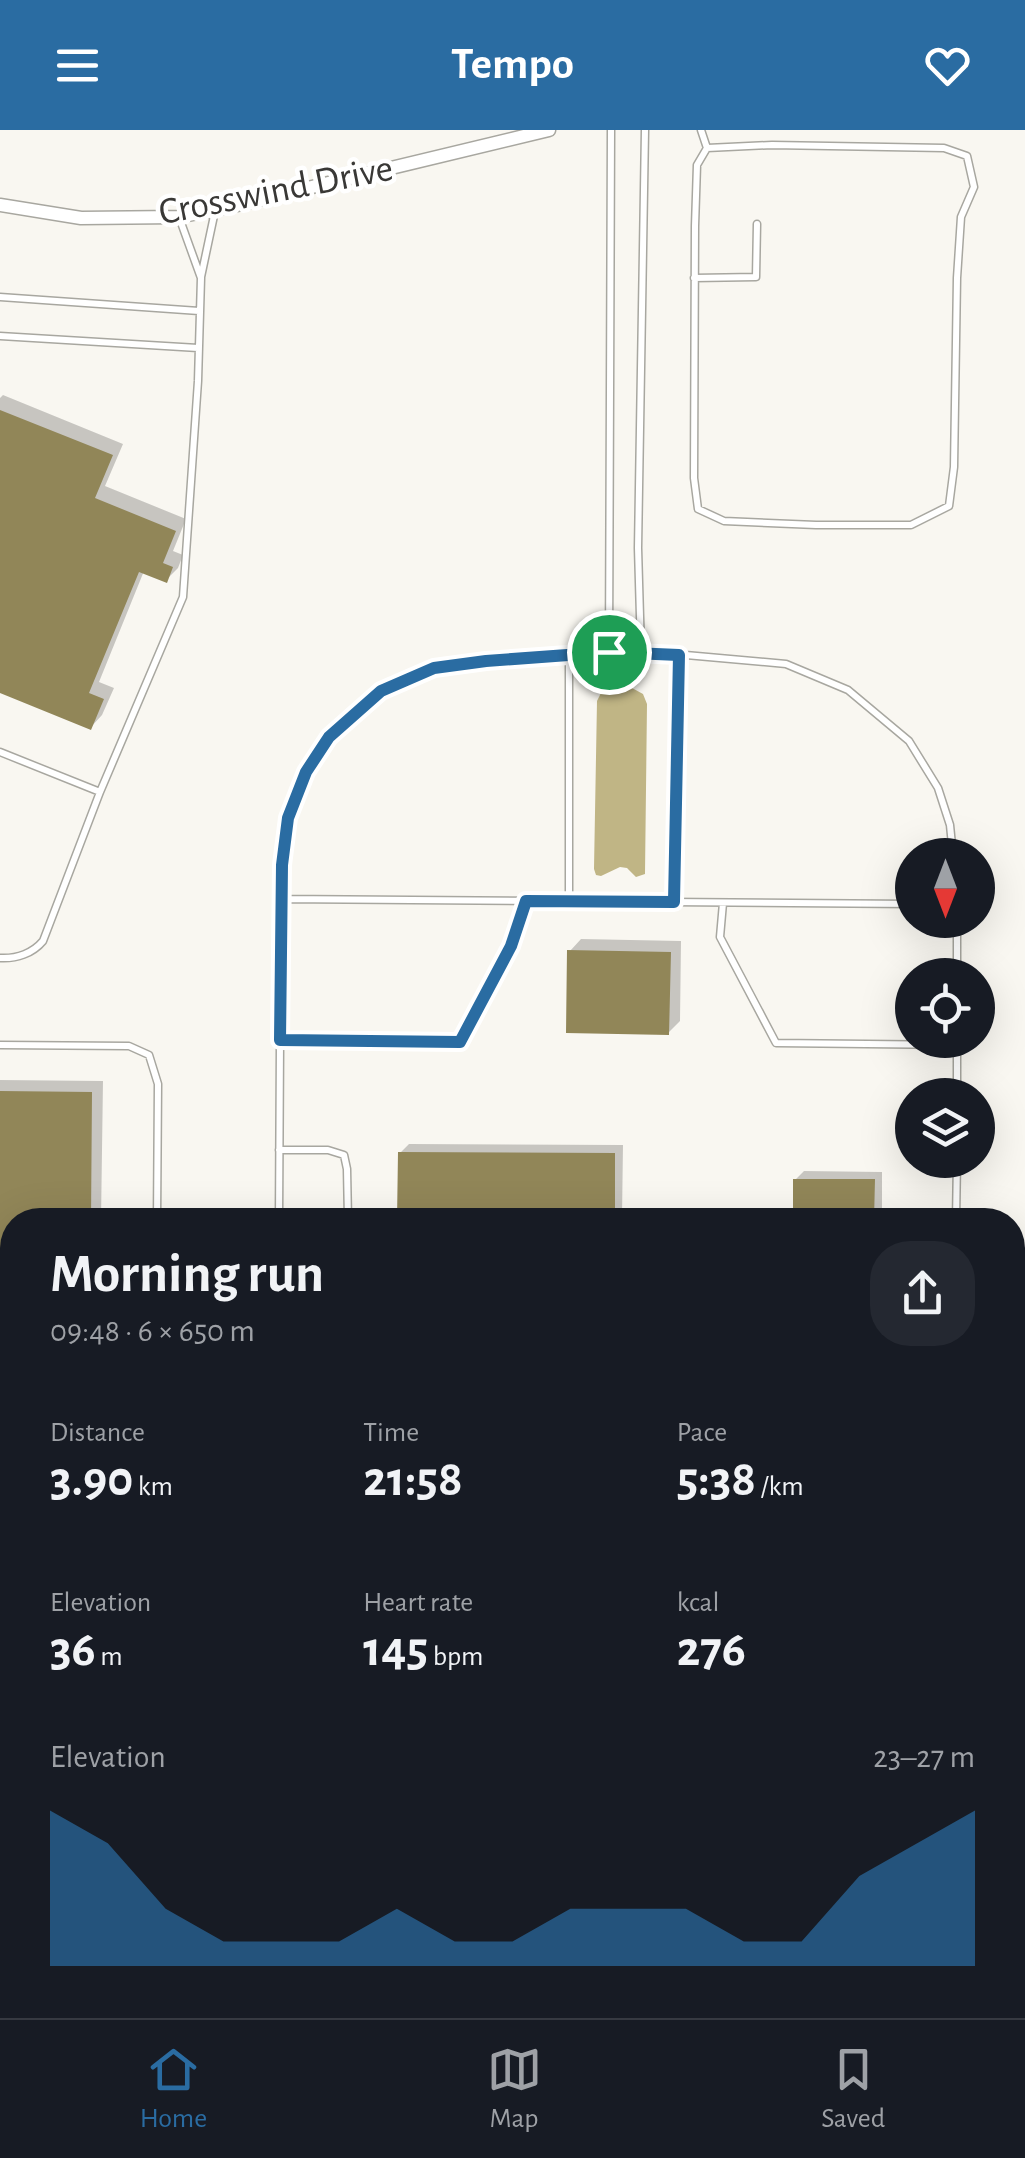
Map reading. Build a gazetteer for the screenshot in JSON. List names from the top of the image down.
{
  "streets": {
    "street": ["Crosswind Drive"]
  },
  "north": "bottom",
  "page": {
    "header": "Tempo",
    "heading": ["Morning run", "09:48 · 6 × 650 m"],
    "stats": [
      ["Distance", "3.90 km"],
      ["Time", "21:58"],
      ["Pace", "5:38 /km"],
      ["Elevation", "36 m"],
      ["Heart rate", "145 bpm"],
      ["kcal", "276"]
    ],
    "chart": ["Elevation", "23–27 m"],
    "tabs": ["Home", "Map", "Saved"]
  }
}
